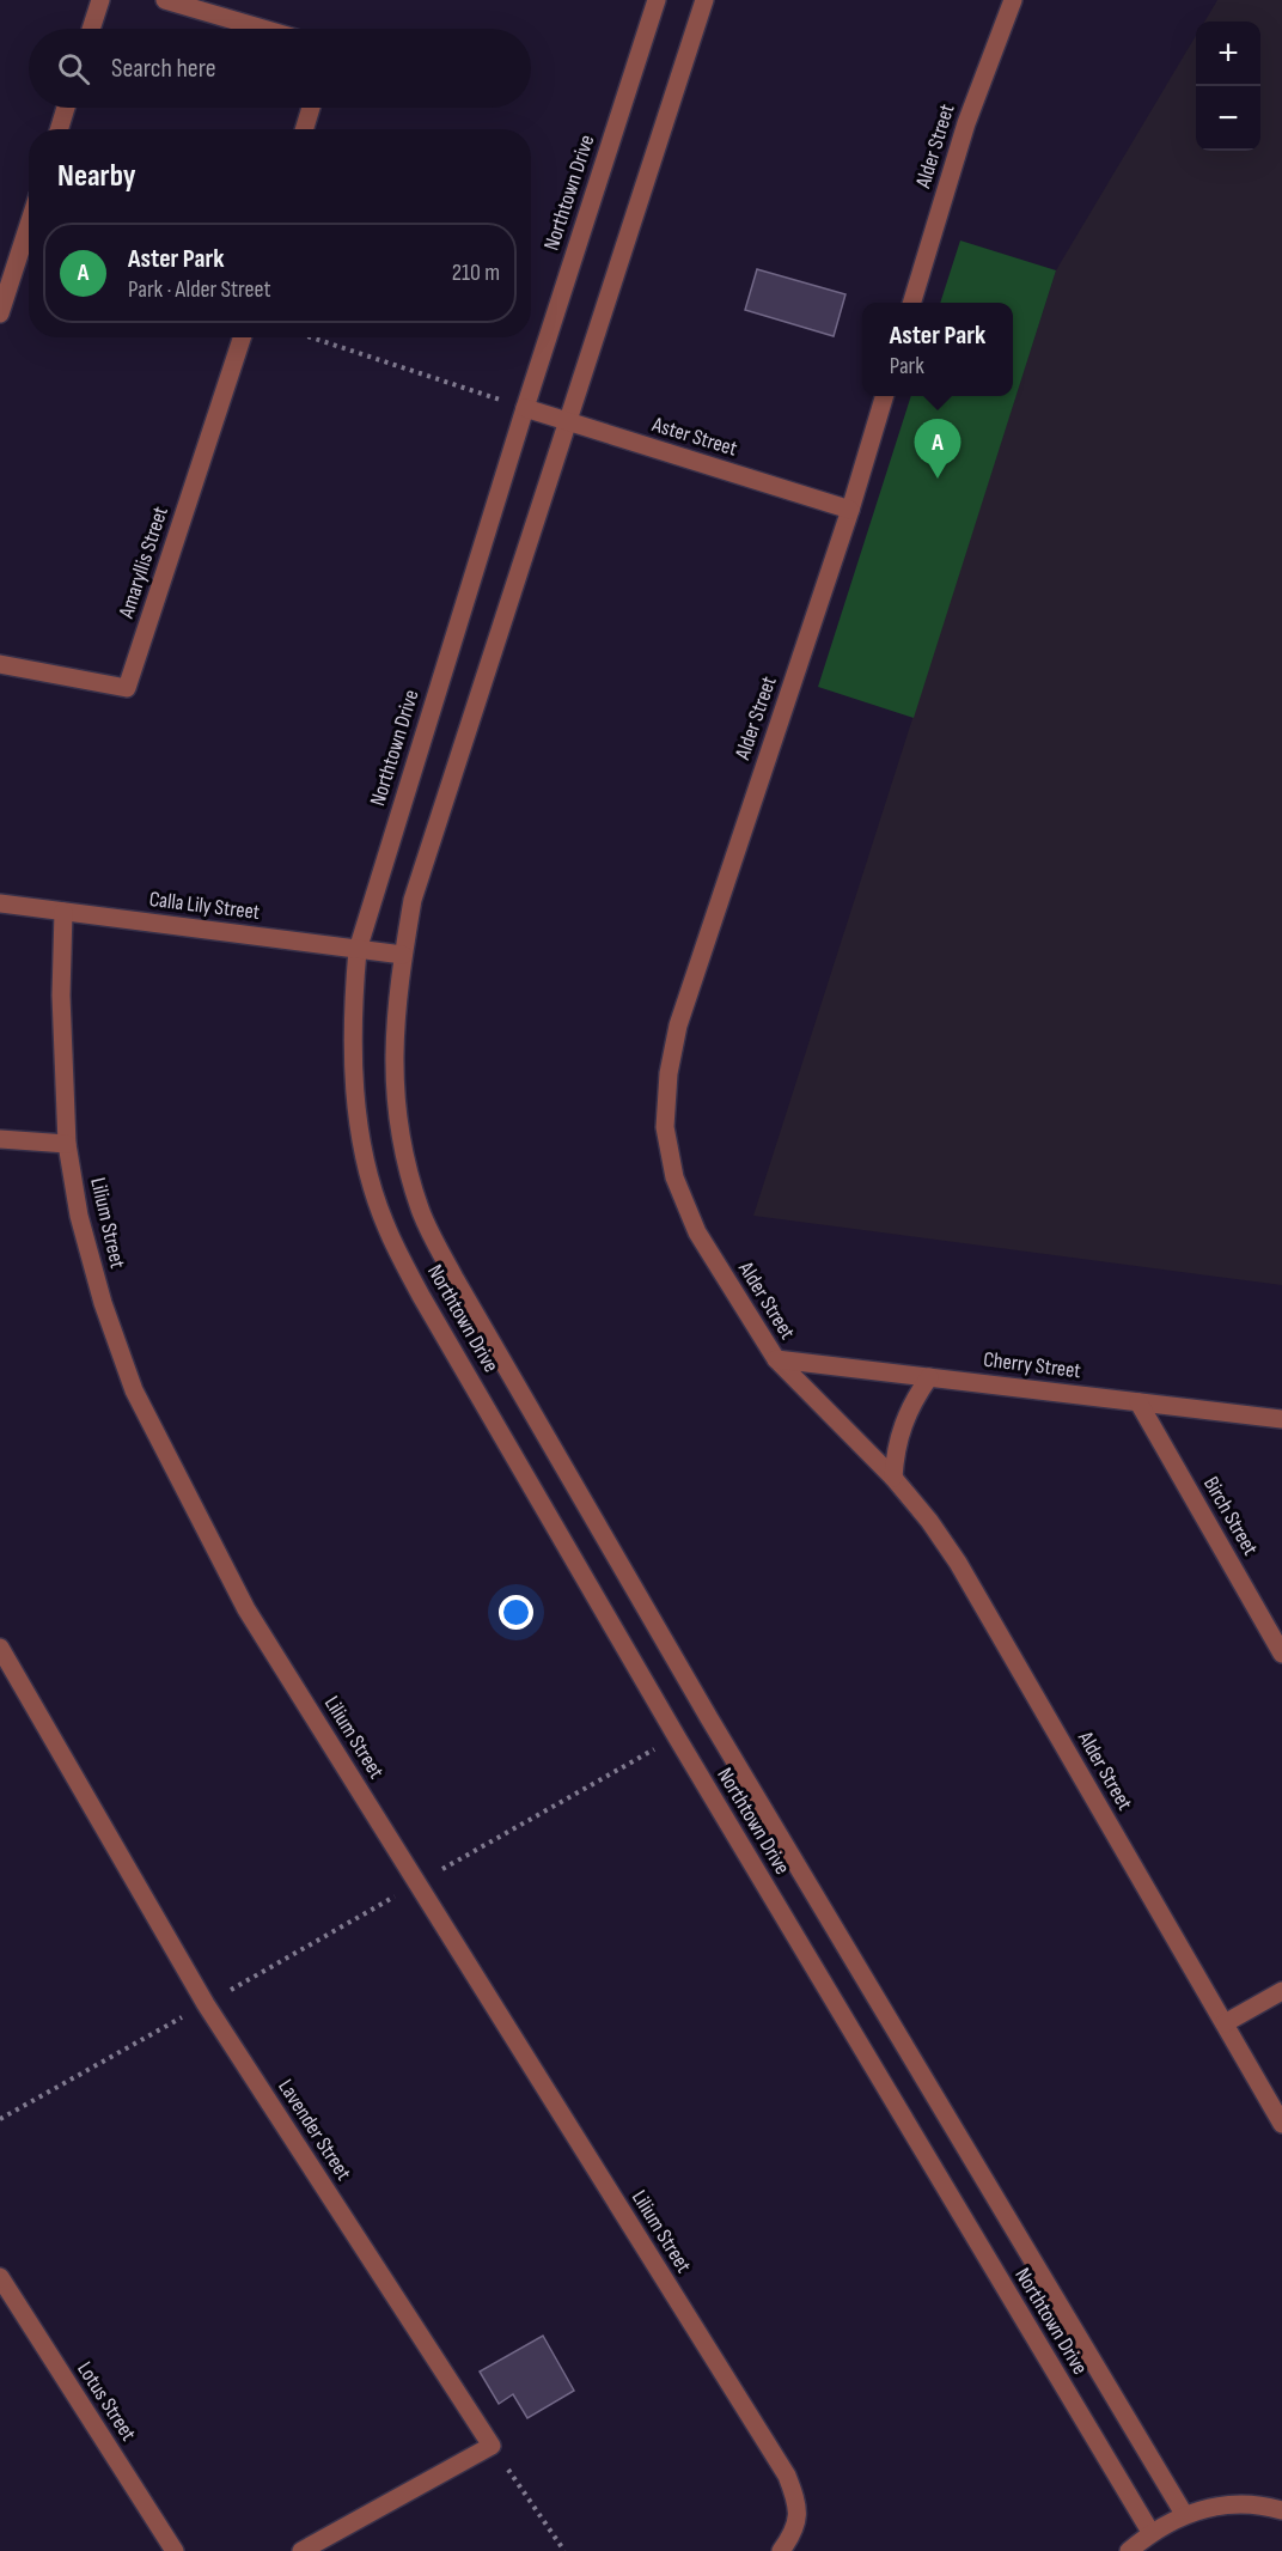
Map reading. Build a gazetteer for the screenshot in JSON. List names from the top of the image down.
{
  "streets": {
    "street": [
      "Alder Street",
      "Northtown Drive",
      "Aster Street",
      "Amaryllis Street",
      "Calla Lily Street",
      "Lilium Street",
      "Cherry Street",
      "Birch Street",
      "Lavender Street",
      "Lotus Street"
    ]
  },
  "crossings": [
    ["Alder Street", "Aster Street"],
    ["Alder Street", "Cherry Street"],
    ["Northtown Drive", "Aster Street"],
    ["Northtown Drive", "Calla Lily Street"],
    ["Calla Lily Street", "Lilium Street"],
    ["Cherry Street", "Birch Street"]
  ],
  "page": {
    "map_buttons": ["+", "−"],
    "search": "Search here",
    "heading": "Nearby",
    "list": [
      {
        "mark": "A",
        "name": "Aster Park",
        "note": "Park · Alder Street",
        "value": "210 m"
      }
    ],
    "popup": ["Aster Park", "Park"],
    "pins": "A"
  }
}
